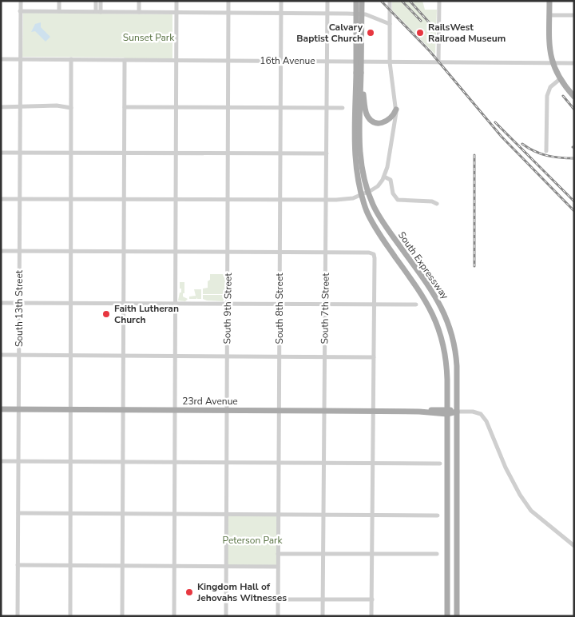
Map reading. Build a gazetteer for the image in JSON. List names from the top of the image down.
{
  "streets": {
    "main road": ["South Expressway", "23rd Avenue"],
    "street": [
      "16th Avenue",
      "South 13th Street",
      "South 9th Street",
      "South 8th Street",
      "South 7th Street"
    ]
  },
  "crossings": [
    ["16th Avenue", "South 13th Street"],
    ["16th Avenue", "South 9th Street"],
    ["16th Avenue", "South 8th Street"],
    ["16th Avenue", "South 7th Street"],
    ["South Expressway", "23rd Avenue"],
    ["South 13th Street", "23rd Avenue"],
    ["South 9th Street", "23rd Avenue"],
    ["South 8th Street", "23rd Avenue"],
    ["South 7th Street", "23rd Avenue"]
  ],
  "parks": ["Sunset Park", "Peterson Park"],
  "places": [
    "Calvary Baptist Church",
    "RailsWest Railroad Museum",
    "Faith Lutheran Church",
    "Kingdom Hall of Jehovahs Witnesses"
  ]
}
